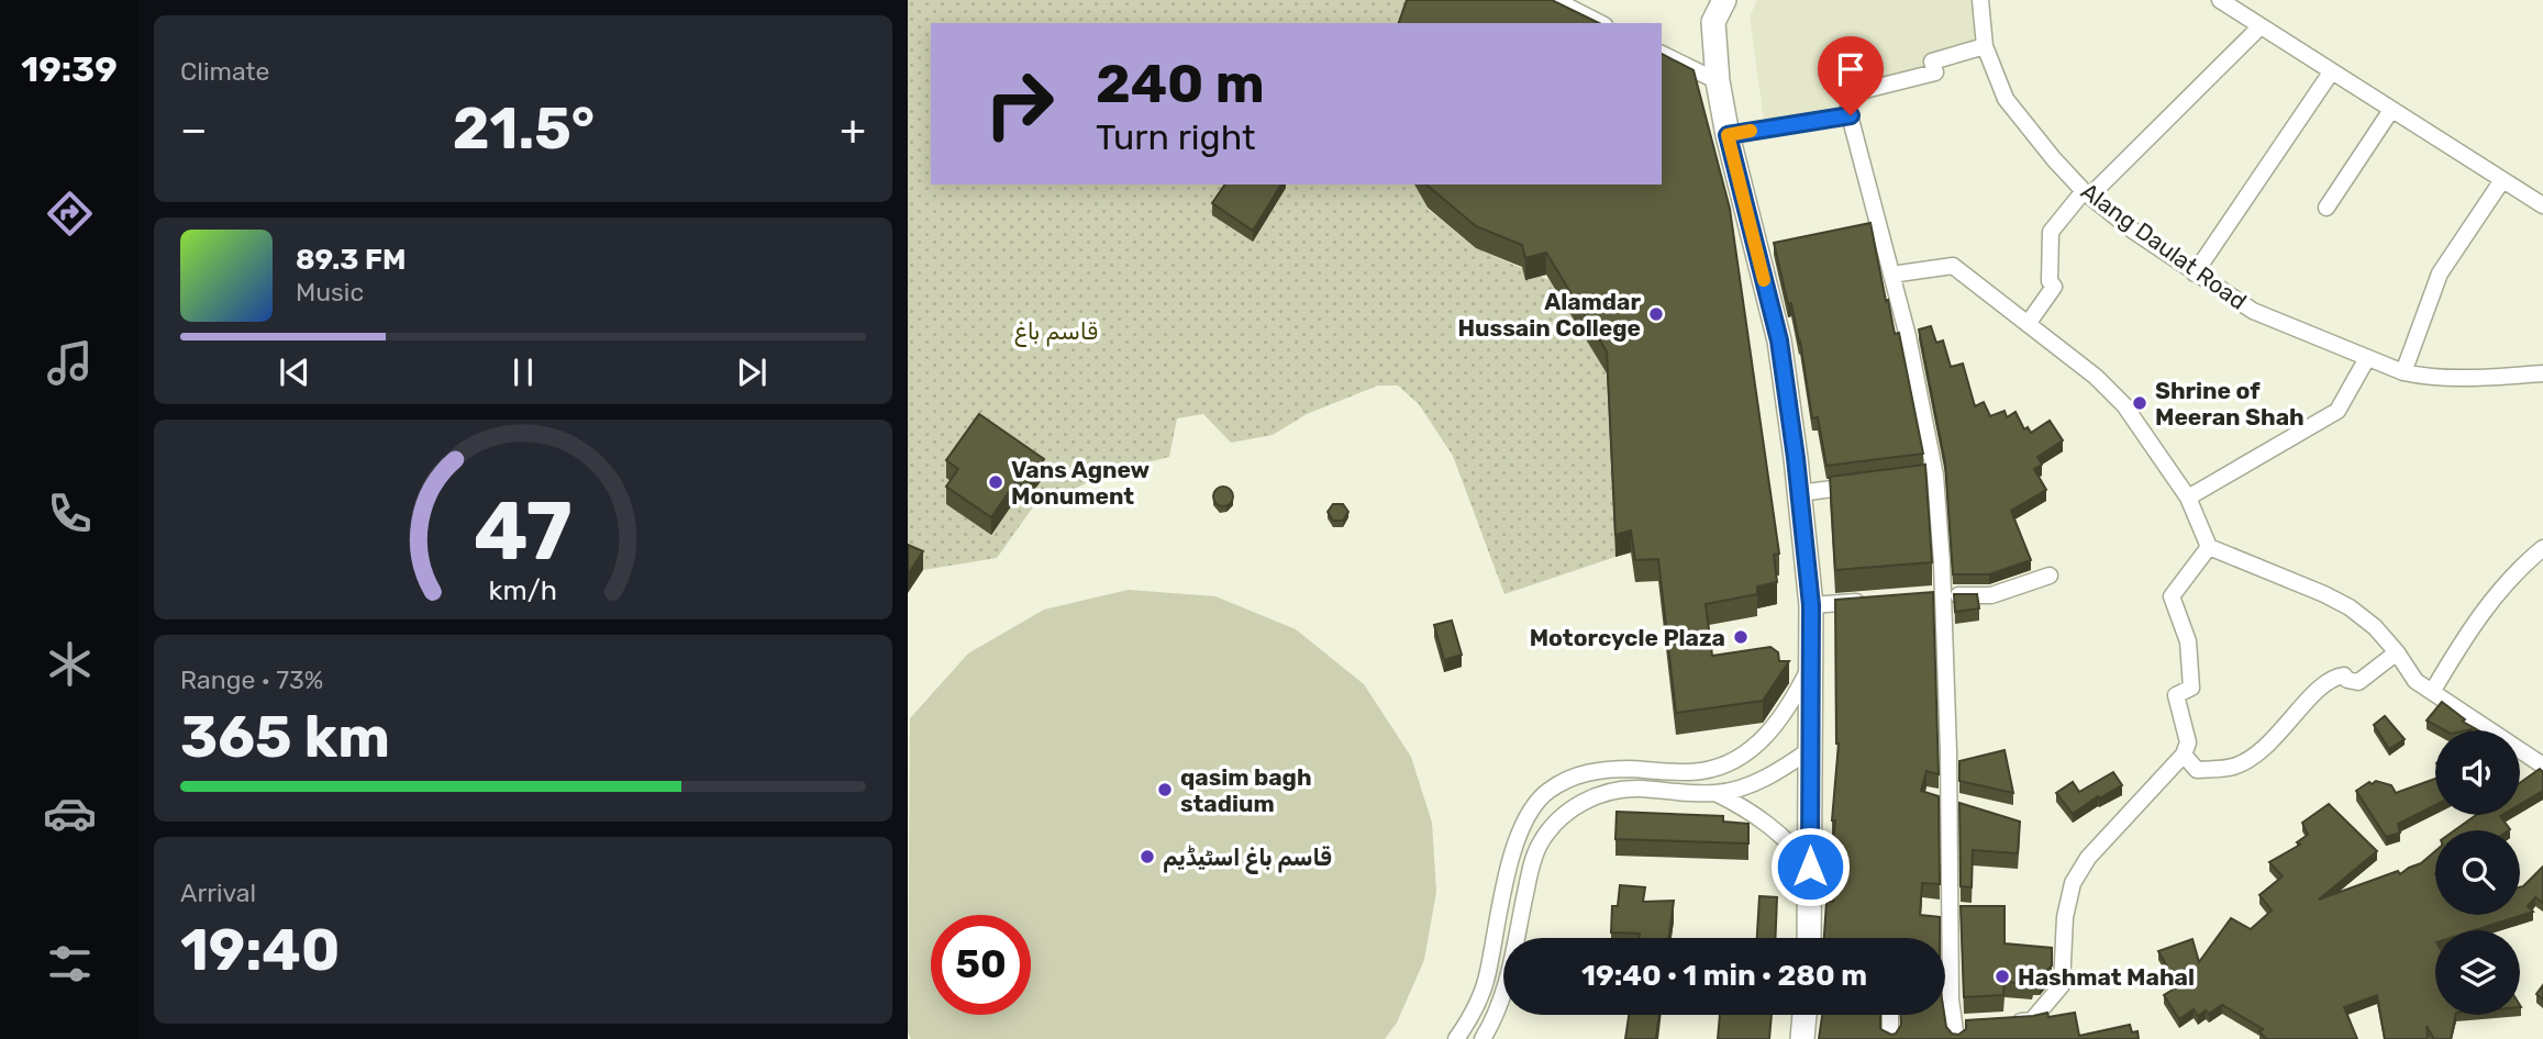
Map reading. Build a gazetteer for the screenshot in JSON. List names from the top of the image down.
{
  "streets": {
    "street": ["Alang Daulat Road"]
  },
  "parks": ["قاسم باغ"],
  "places": [
    "Alamdar Hussain College",
    "Shrine of Meeran Shah",
    "Vans Agnew Monument",
    "Motorcycle Plaza",
    "qasim bagh stadium",
    "قاسم باغ اسٹیڈیم",
    "Hashmat Mahal"
  ],
  "page": {
    "tabs": "19:39",
    "tile": [
      "Climate",
      ["Range · 73%", "365 km"],
      ["Arrival", "19:40"]
    ],
    "turn": ["240 m", "Turn right"],
    "heat": ["−", "21.5°", "+"],
    "song": ["89.3 FM", "Music"],
    "limit": "50",
    "trip": "19:40 · 1 min · 280 m",
    "gauge": ["47", "km/h"]
  }
}
